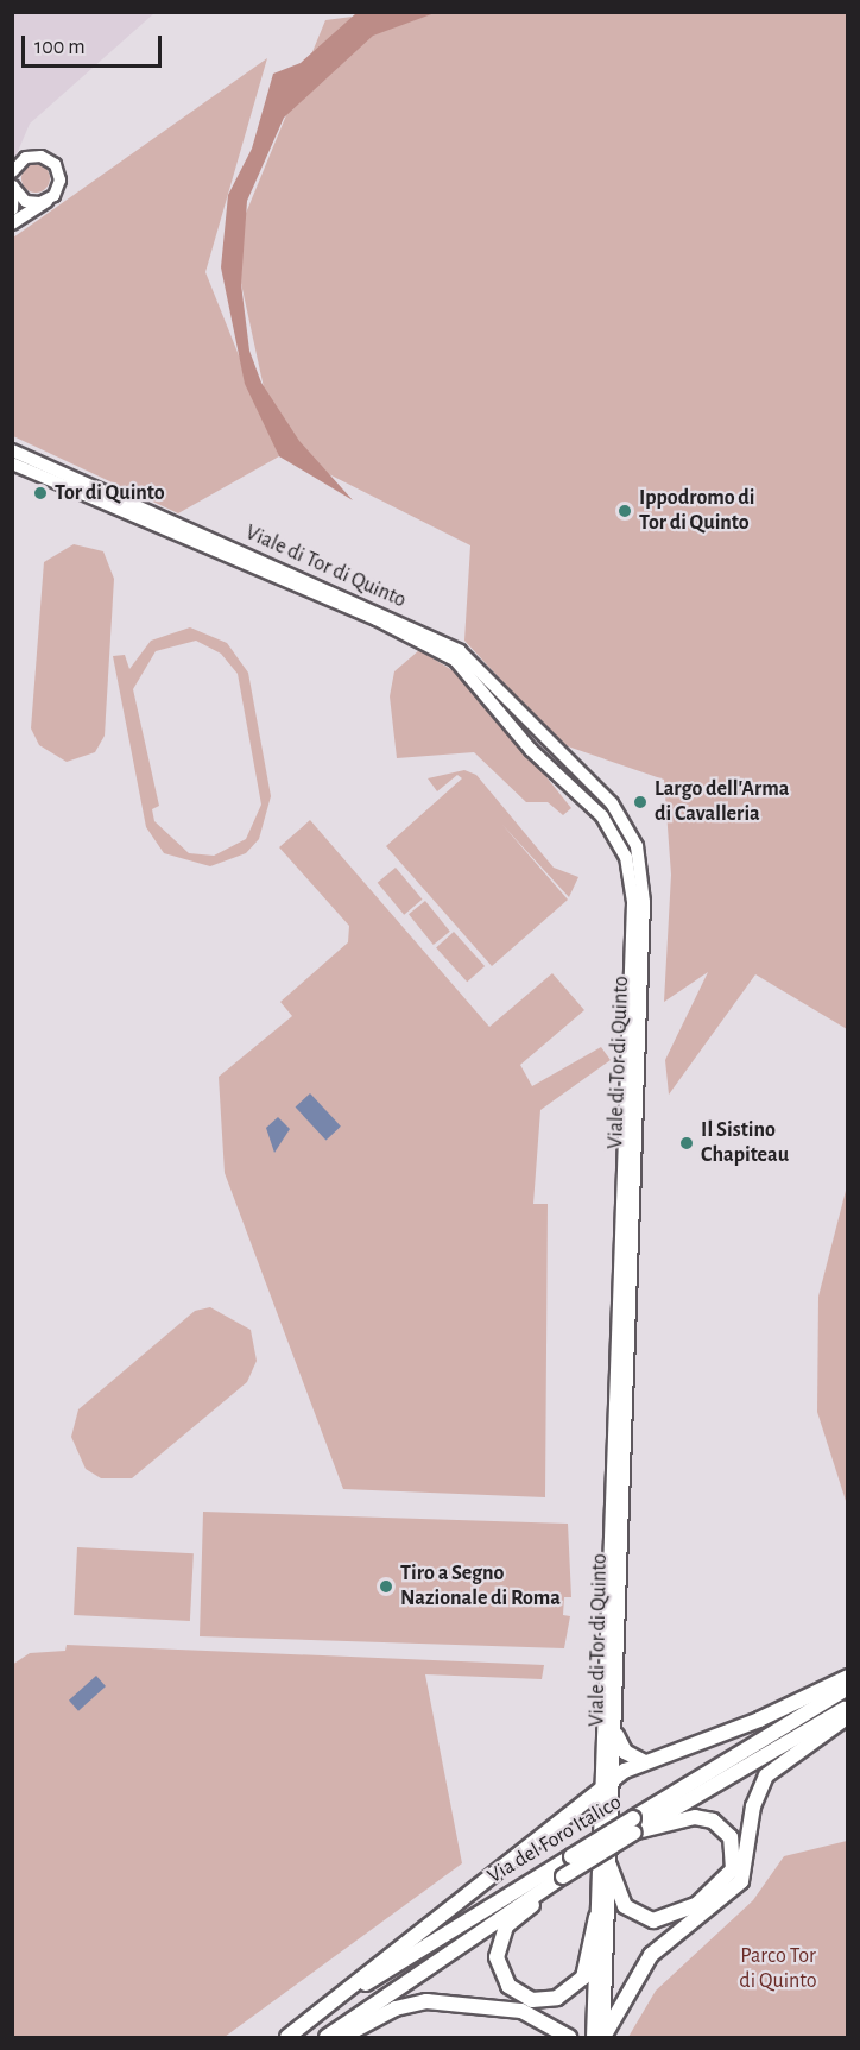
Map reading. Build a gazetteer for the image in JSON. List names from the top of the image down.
{
  "streets": {
    "highway": ["Via del Foro Italico"],
    "main road": ["Viale di Tor di Quinto"]
  },
  "parks": ["Parco Tor di Quinto"],
  "places": [
    "Tor di Quinto",
    "Ippodromo di Tor di Quinto",
    "Largo dell'Arma di Cavalleria",
    "Il Sistino Chapiteau",
    "Tiro a Segno Nazionale di Roma"
  ],
  "scale_bar": "100 m"
}
